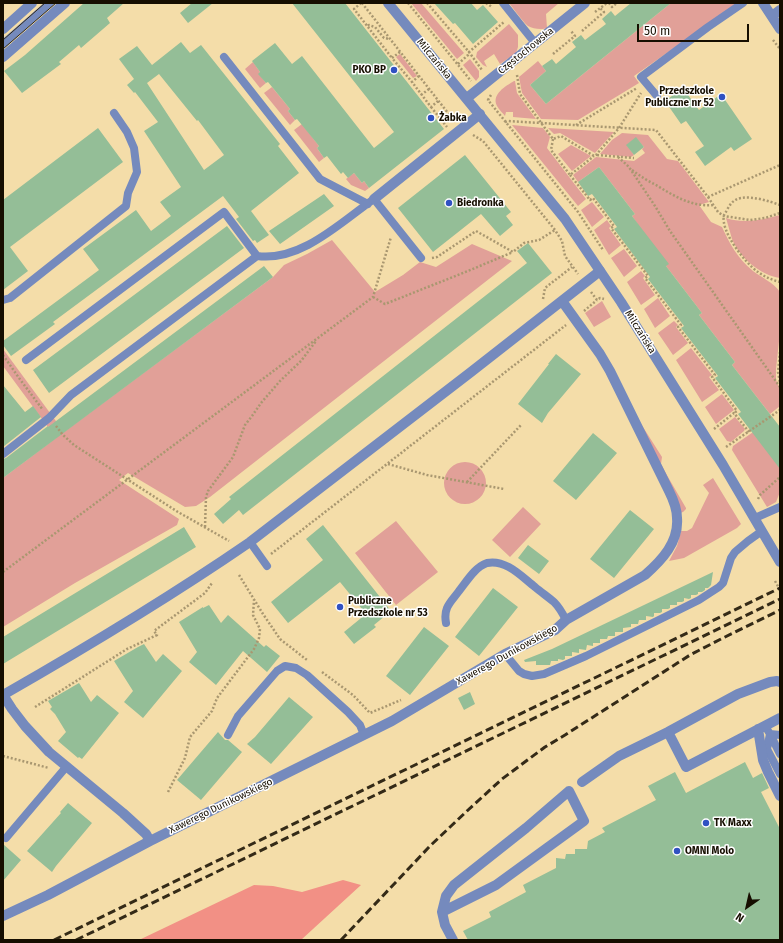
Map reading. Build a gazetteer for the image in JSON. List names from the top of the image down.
{
  "streets": {
    "street": ["Częstochowska", "Milczańska", "Xawerego Dunikowskiego"]
  },
  "crossings": [
    ["Częstochowska", "Milczańska"]
  ],
  "places": [
    "PKO BP",
    "Przedszkole Publiczne nr 52",
    "Żabka",
    "Biedronka",
    "Publiczne Przedszkole nr 53",
    "TK Maxx",
    "OMNI Molo"
  ],
  "scale_bar": "50 m",
  "north": "bottom left"
}
